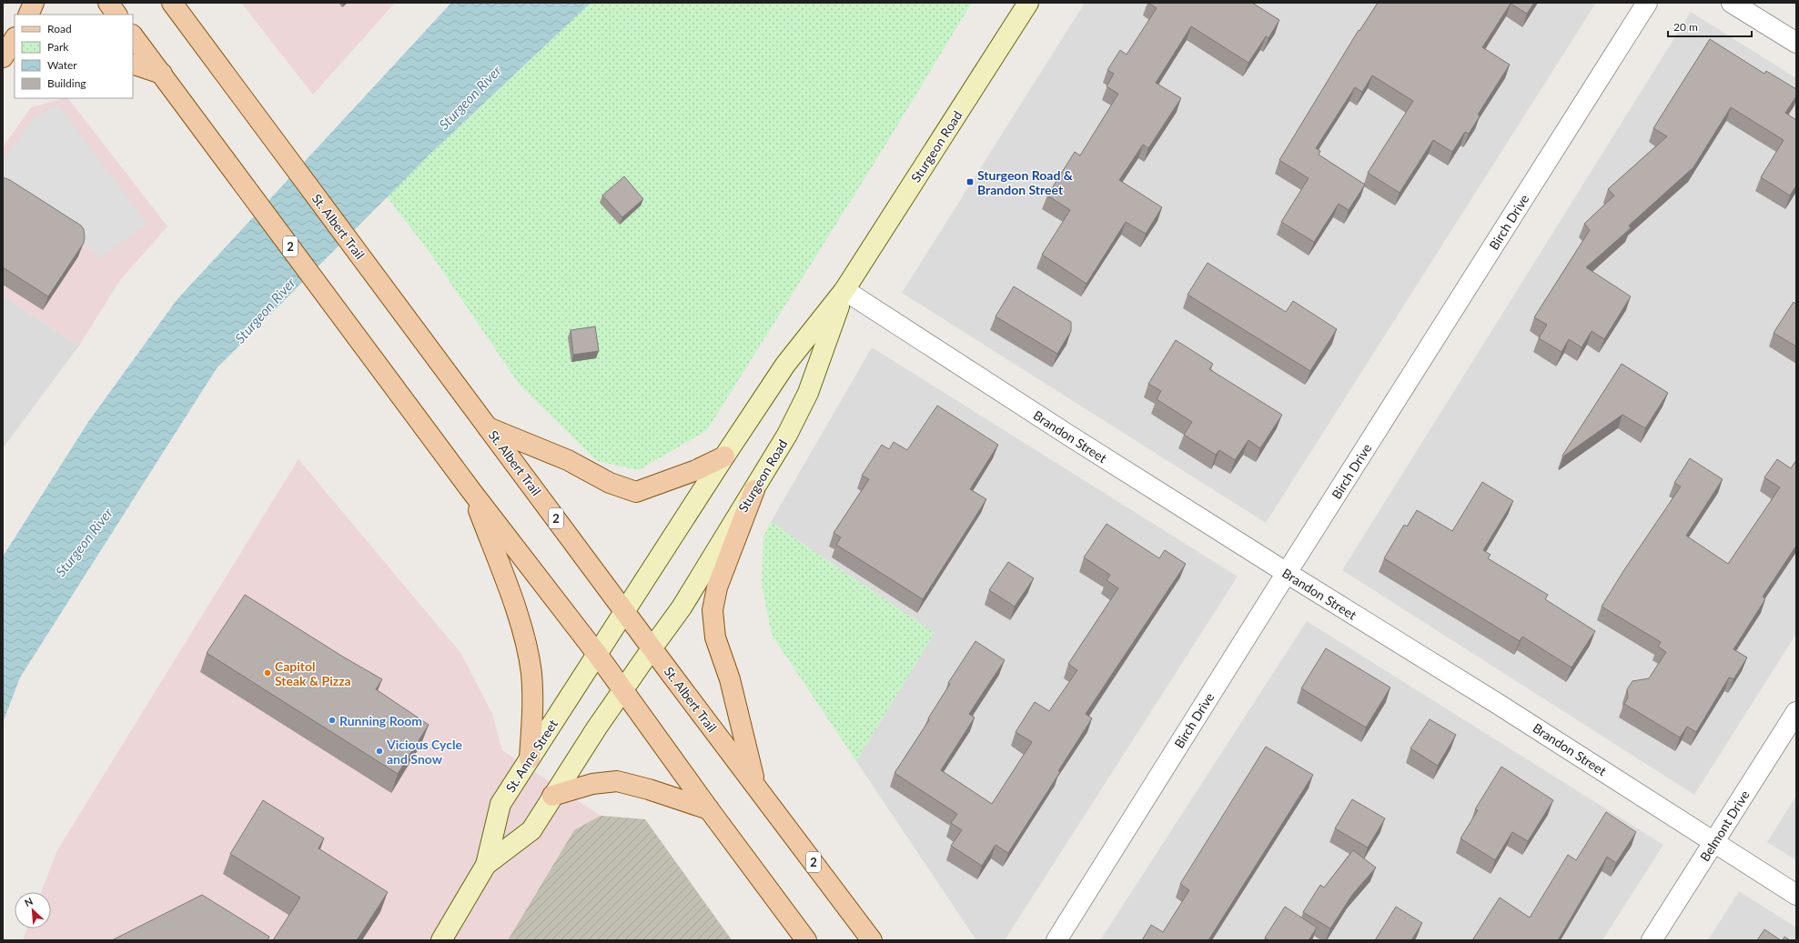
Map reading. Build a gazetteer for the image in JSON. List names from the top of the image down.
{
  "streets": {
    "main road": [
      "Sturgeon Road",
      "St. Albert Trail",
      "2",
      "St. Anne Street"
    ],
    "street": ["Birch Drive", "Brandon Street", "Belmont Drive"]
  },
  "crossings": [
    ["Sturgeon Road", "St. Albert Trail"],
    ["Sturgeon Road", "2"],
    ["Sturgeon Road", "Brandon Street"],
    ["Sturgeon Road", "St. Anne Street"],
    ["Birch Drive", "Brandon Street"],
    ["St. Albert Trail", "St. Anne Street"],
    ["2", "St. Anne Street"],
    ["Brandon Street", "Belmont Drive"]
  ],
  "water": ["Sturgeon River"],
  "places": {
    "transit": ["Sturgeon Road & Brandon Street"],
    "other": ["Capitol Steak & Pizza", "Running Room", "Vicious Cycle and Snow"]
  },
  "legend": [
    "Road",
    "Park",
    "Water",
    "Building"
  ],
  "scale_bar": "20 m",
  "north": "top left"
}
